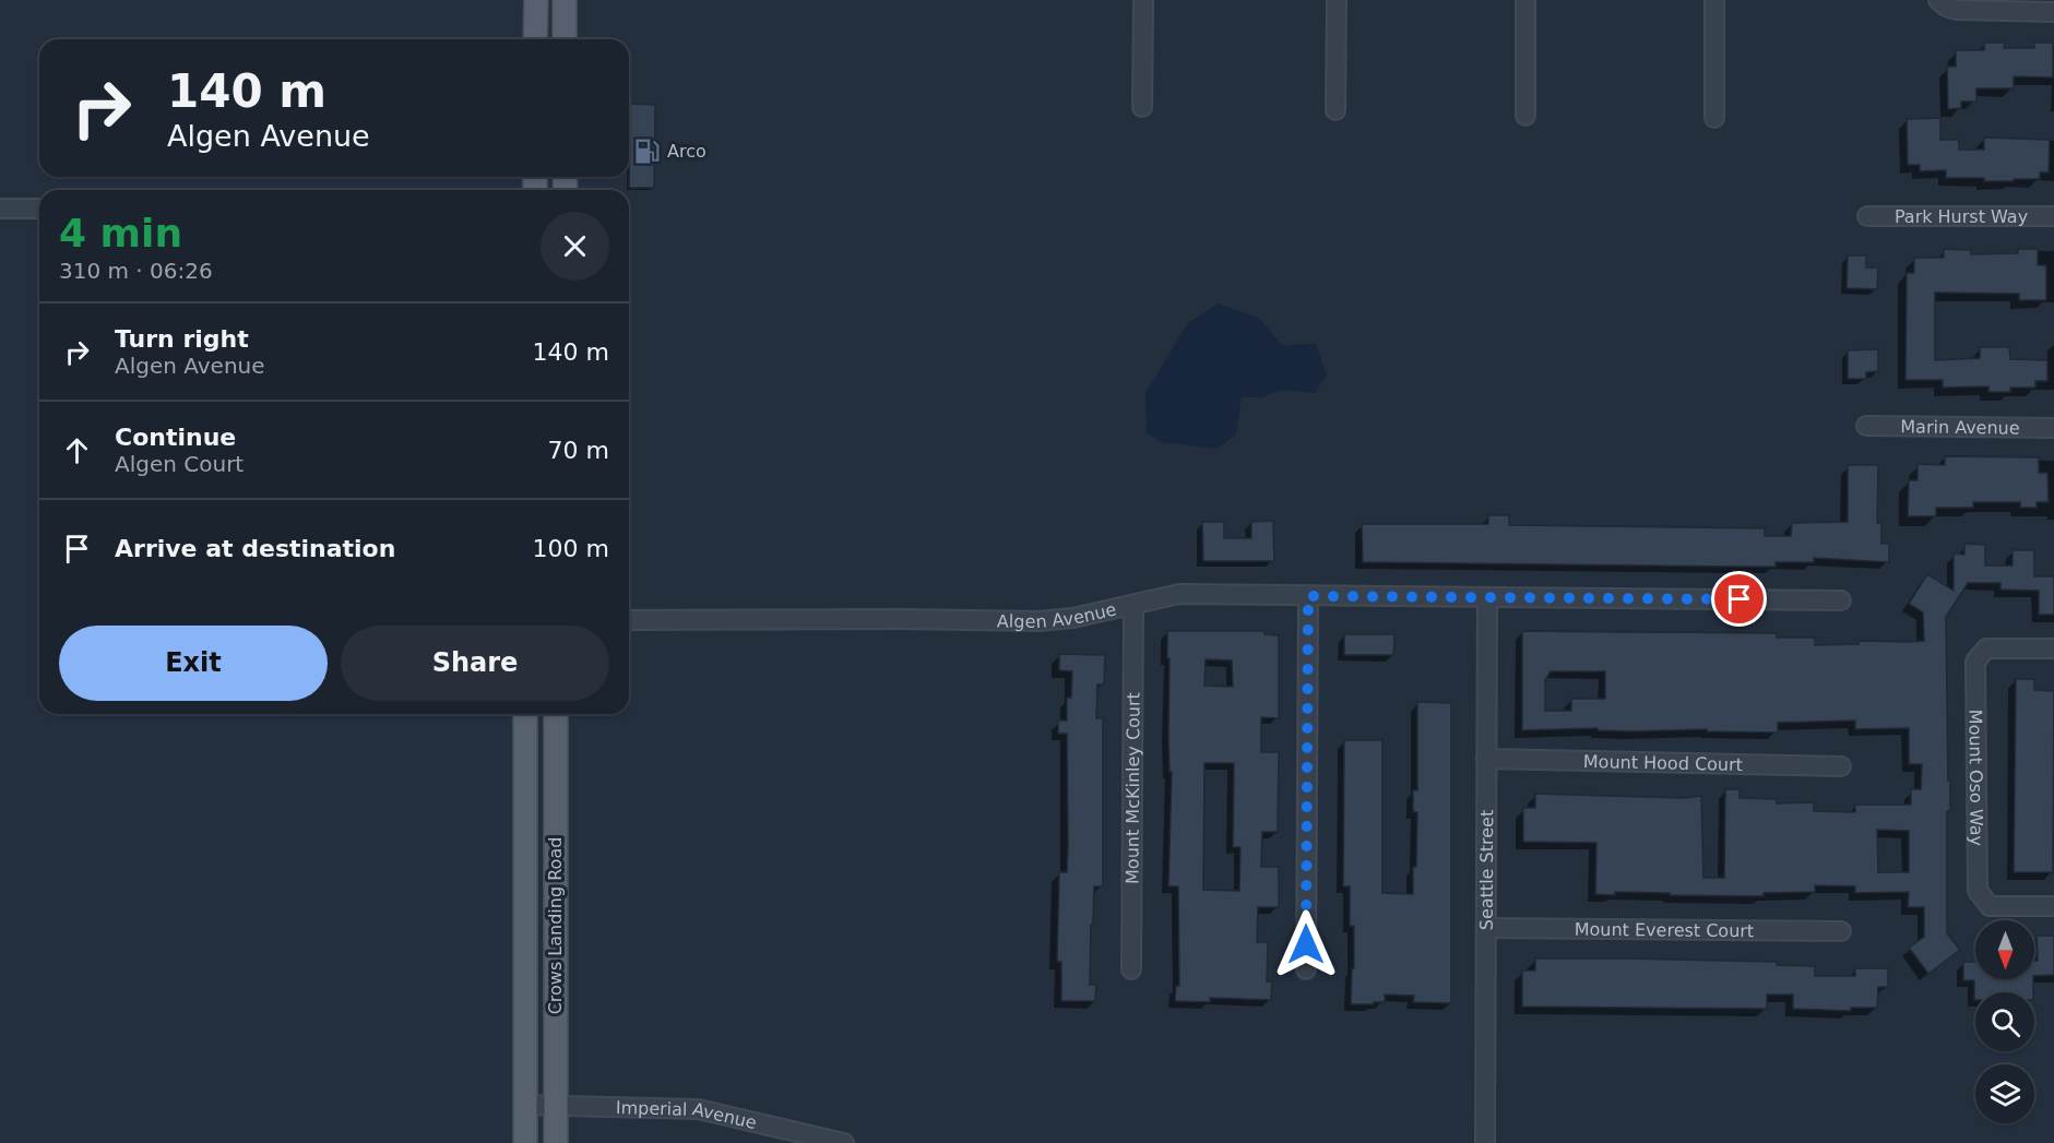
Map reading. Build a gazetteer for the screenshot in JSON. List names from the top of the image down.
{
  "streets": {
    "main road": ["Crows Landing Road"],
    "street": [
      "Park Hurst Way",
      "Marin Avenue",
      "Algen Avenue",
      "Mount Hood Court",
      "Mount Oso Way",
      "Mount McKinley Court",
      "Seattle Street",
      "Mount Everest Court",
      "Imperial Avenue"
    ]
  },
  "crossings": [
    ["Algen Avenue", "Mount McKinley Court"],
    ["Algen Avenue", "Seattle Street"],
    ["Mount Hood Court", "Seattle Street"],
    ["Seattle Street", "Mount Everest Court"],
    ["Crows Landing Road", "Imperial Avenue"]
  ],
  "places": {
    "fuel station": ["Arco"]
  },
  "north": "bottom",
  "page": {
    "turn": ["140 m", "Algen Avenue"],
    "heading": ["4 min", "310 m · 06:26"],
    "list": [
      {
        "name": "Turn right",
        "note": "Algen Avenue",
        "value": "140 m"
      },
      {
        "name": "Continue",
        "note": "Algen Court",
        "value": "70 m"
      },
      {
        "name": "Arrive at destination",
        "value": "100 m"
      }
    ],
    "buttons": ["Exit", "Share"]
  }
}
